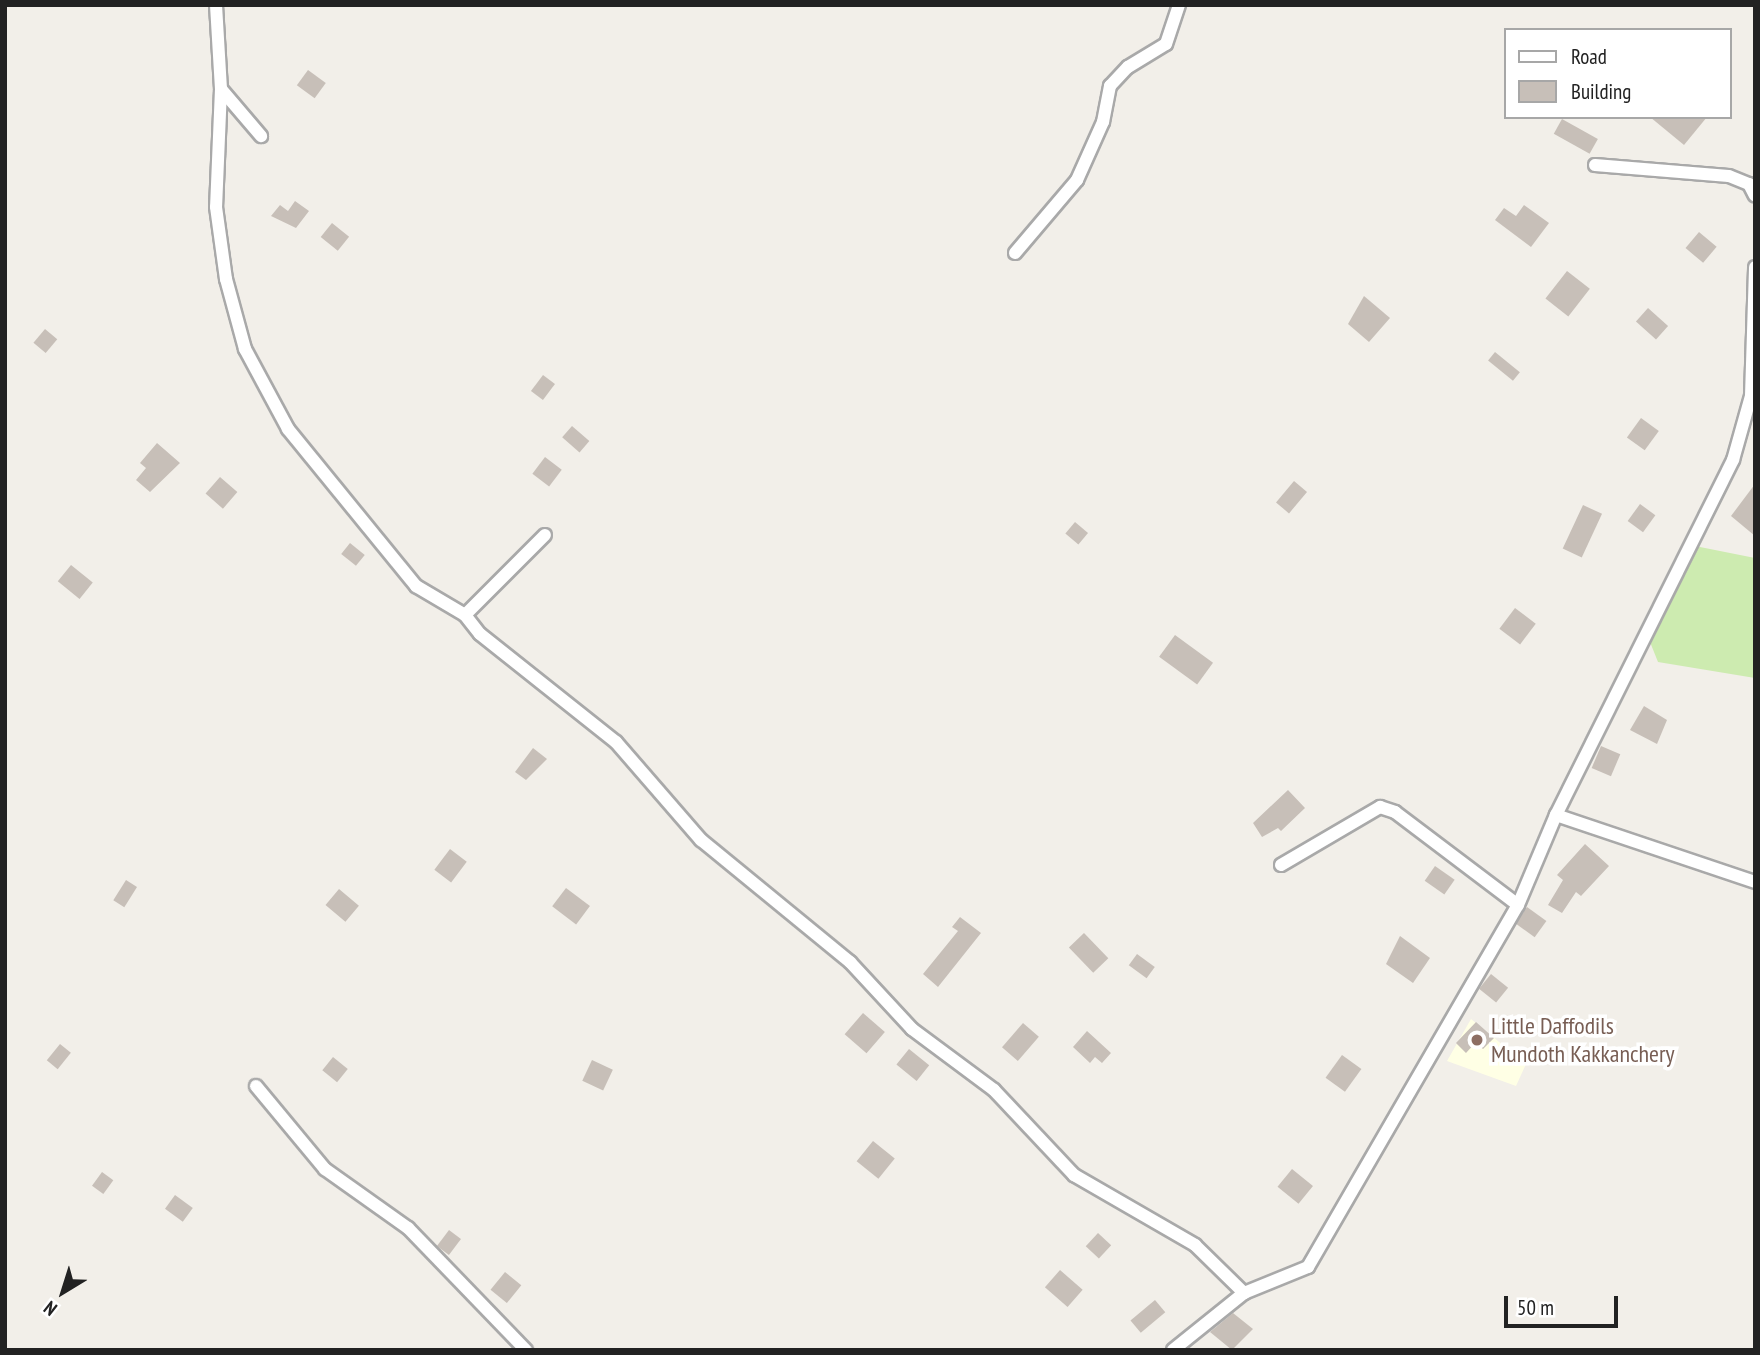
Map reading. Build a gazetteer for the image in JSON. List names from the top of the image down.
{
  "places": ["Little Daffodils Mundoth Kakkanchery"],
  "legend": ["Road", "Building"],
  "scale_bar": "50 m",
  "north": "bottom left"
}
